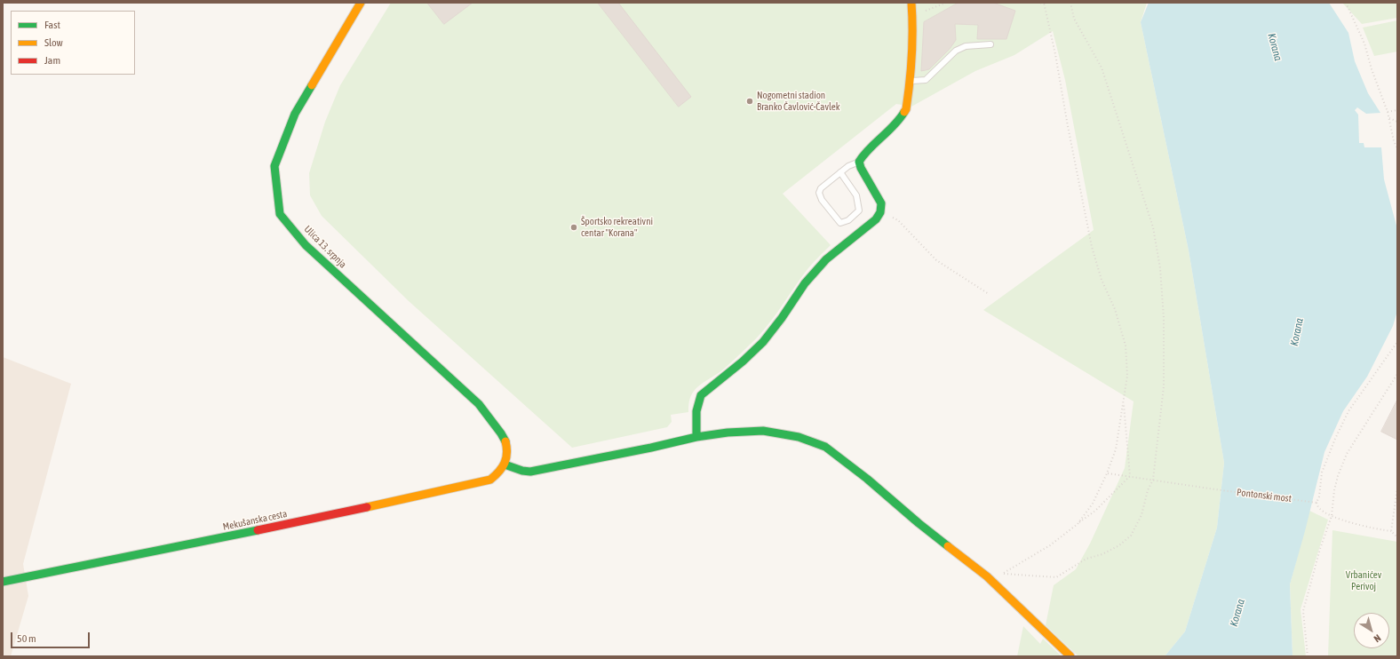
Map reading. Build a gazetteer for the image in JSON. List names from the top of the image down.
{
  "streets": {
    "street": ["Ulica 13. srpnja", "Mekušanska cesta"],
    "path": ["Pontonski most"]
  },
  "crossings": [
    ["Ulica 13. srpnja", "Mekušanska cesta"]
  ],
  "water": ["Korana"],
  "parks": ["Vrbanićev Perivoj"],
  "places": ["Nogometni stadion Branko Čavlović-Čavlek", "Športsko rekreativni centar \"Korana\""],
  "legend": ["Fast", "Slow", "Jam"],
  "scale_bar": "50 m",
  "north": "bottom right"
}
